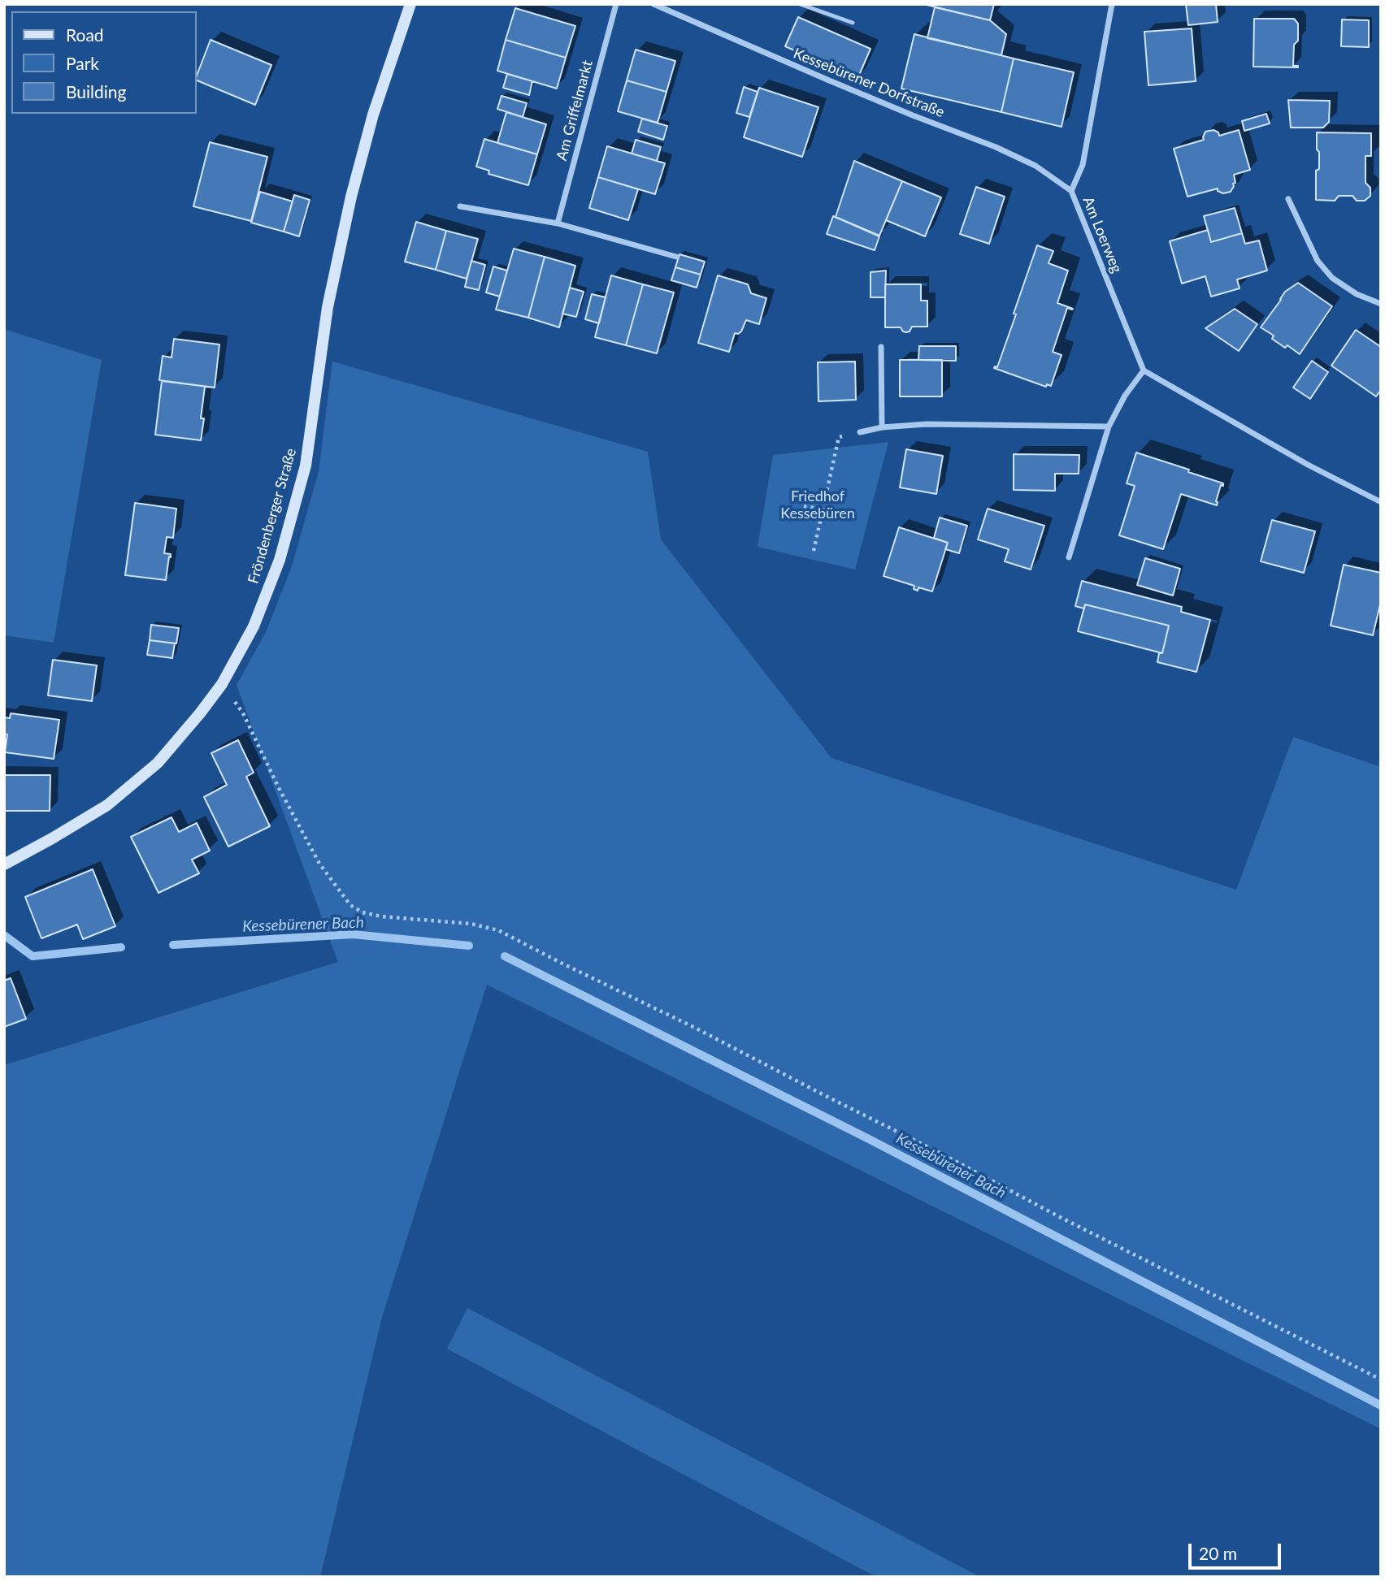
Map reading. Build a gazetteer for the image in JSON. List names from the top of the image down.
{
  "streets": {
    "main road": ["Fröndenberger Straße"],
    "street": ["Kessebürener Dorfstraße", "Am Griffelmarkt", "Am Loerweg"]
  },
  "crossings": [
    ["Kessebürener Dorfstraße", "Am Loerweg"]
  ],
  "water": ["Kessebürener Bach"],
  "parks": ["Friedhof Kessebüren"],
  "legend": ["Road", "Park", "Building"],
  "scale_bar": "20 m"
}
